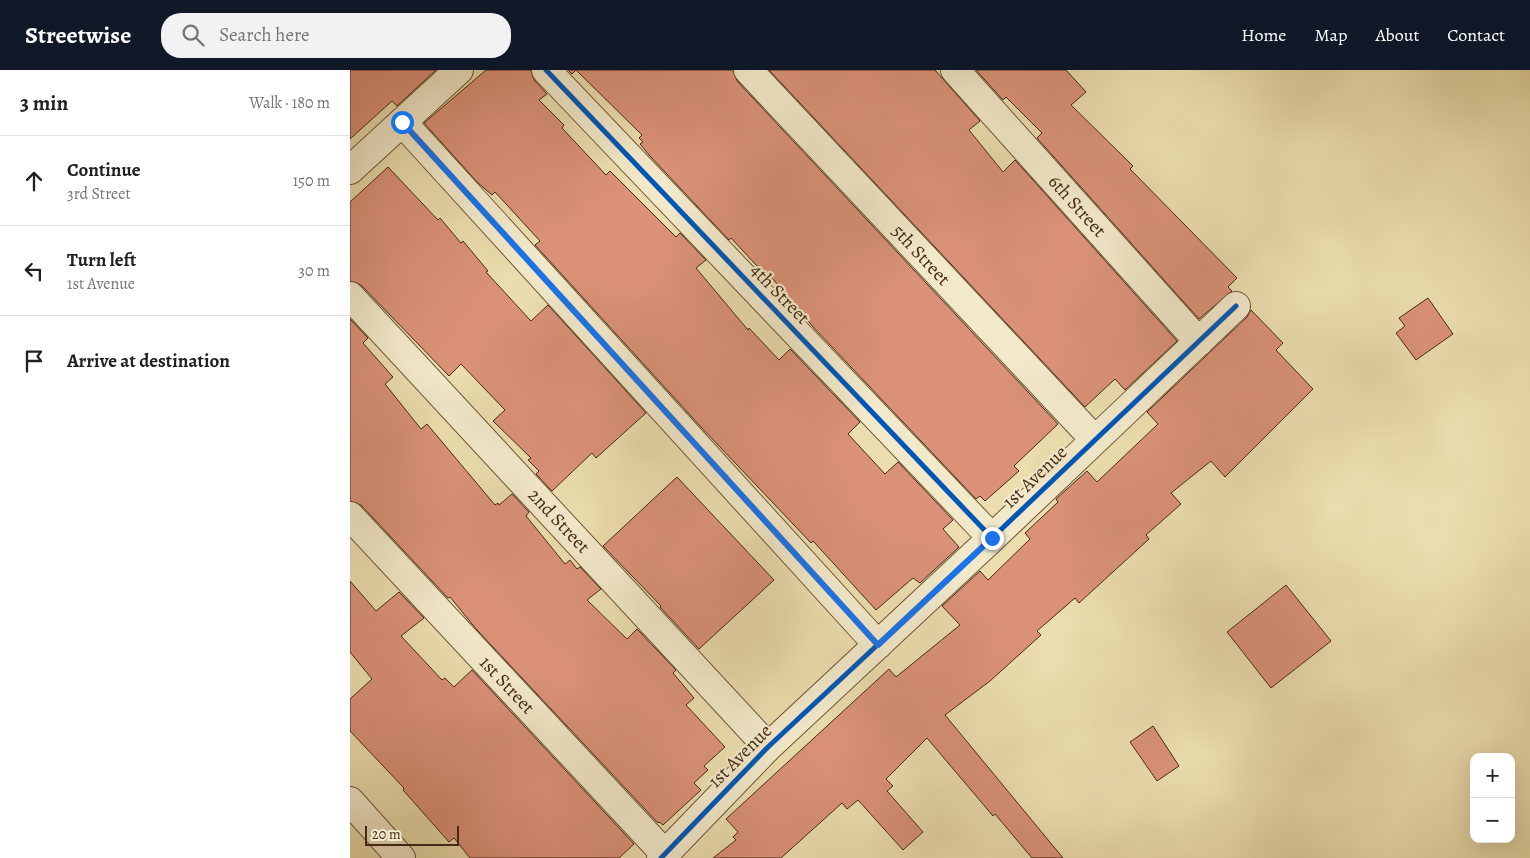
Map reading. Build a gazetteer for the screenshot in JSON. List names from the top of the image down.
{
  "streets": {
    "street": [
      "6th Street",
      "5th Street",
      "4th Street",
      "1st Avenue",
      "2nd Street",
      "1st Street"
    ]
  },
  "crossings": [
    ["6th Street", "1st Avenue"],
    ["5th Street", "1st Avenue"],
    ["4th Street", "1st Avenue"],
    ["1st Avenue", "2nd Street"],
    ["1st Avenue", "1st Street"]
  ],
  "scale_bar": "20 m",
  "page": {
    "header": "Streetwise",
    "search": "Search here",
    "nav": [
      "Home",
      "Map",
      "About",
      "Contact"
    ],
    "heading": ["3 min", "Walk · 180 m"],
    "list": [
      ["Continue", "3rd Street", "150 m"],
      ["Turn left", "1st Avenue", "30 m"],
      "Arrive at destination"
    ],
    "map_buttons": ["+", "−"],
    "scale": "20 m"
  }
}
